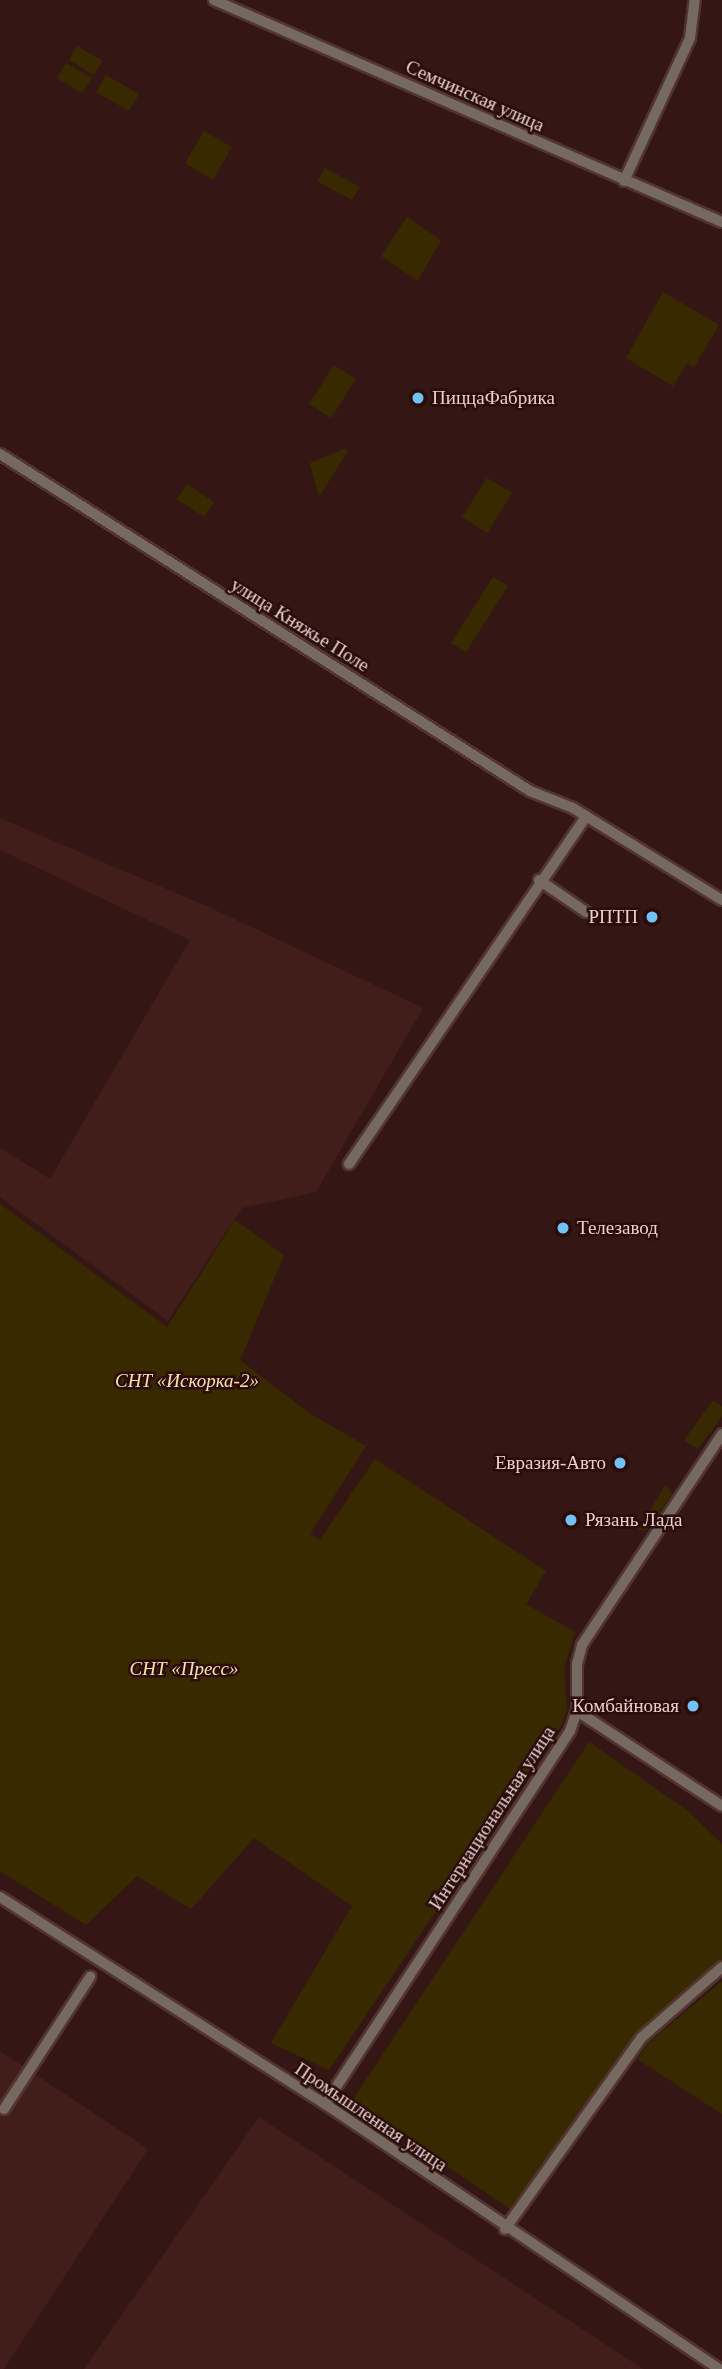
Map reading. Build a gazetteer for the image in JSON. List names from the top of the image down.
{
  "streets": {
    "street": [
      "Семчинская улица",
      "улица Княжье Поле",
      "Интернациональная улица",
      "Промышленная улица"
    ]
  },
  "crossings": [
    ["Интернациональная улица", "Промышленная улица"]
  ],
  "parks": ["СНТ «Искорка-2»", "СНТ «Пресс»"],
  "places": [
    "ПиццаФабрика",
    "РПТП",
    "Телезавод",
    "Евразия-Авто",
    "Рязань Лада",
    "Комбайновая"
  ]
}
